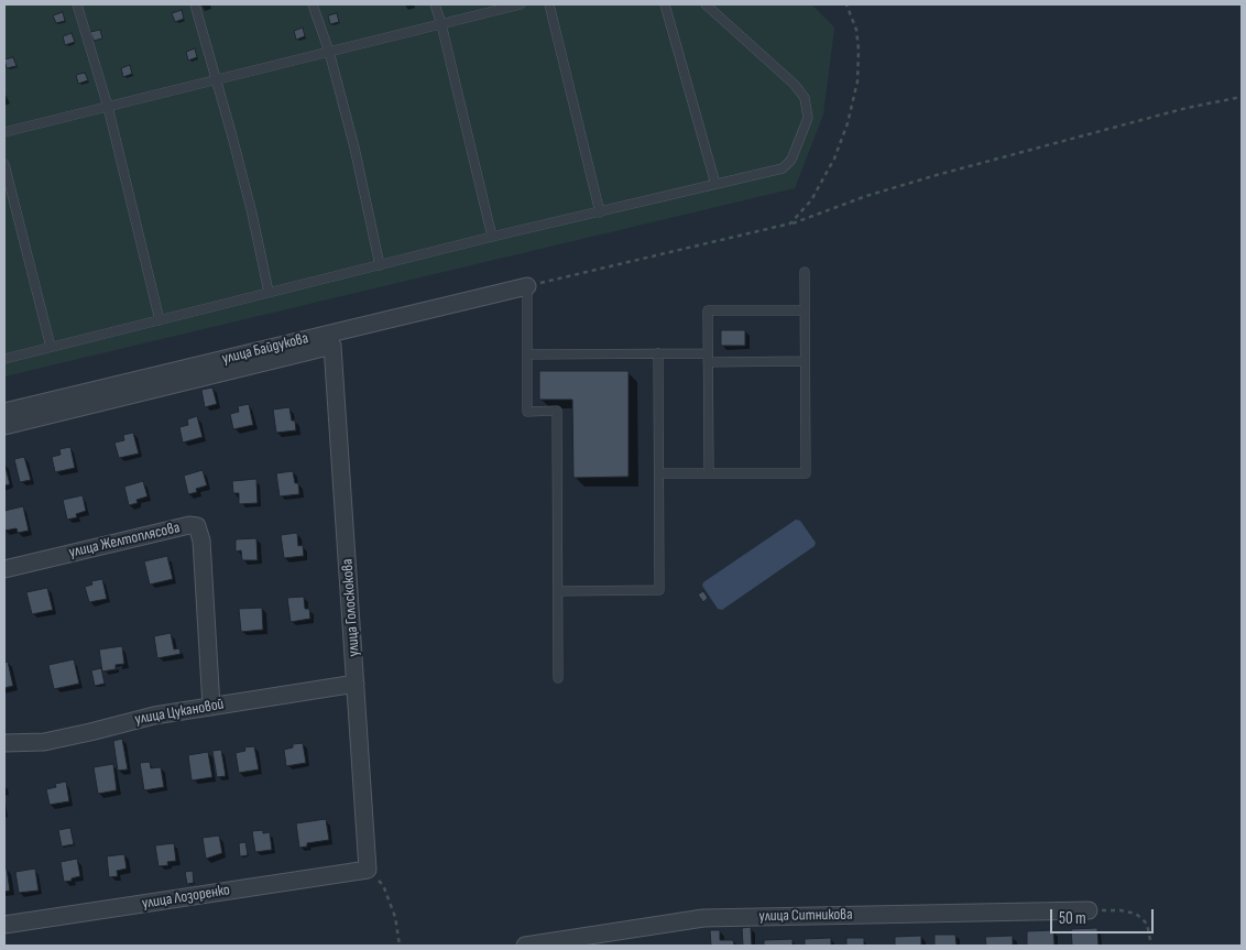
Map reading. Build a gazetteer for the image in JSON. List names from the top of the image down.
{
  "streets": {
    "street": [
      "улица Байдукова",
      "улица Желтоплясова",
      "улица Голоскокова",
      "улица Цукановой",
      "улица Лозоренко",
      "улица Ситникова"
    ]
  },
  "crossings": [
    ["улица Байдукова", "улица Голоскокова"],
    ["улица Желтоплясова", "улица Цукановой"],
    ["улица Голоскокова", "улица Цукановой"],
    ["улица Голоскокова", "улица Лозоренко"]
  ],
  "scale_bar": "50 m"
}
